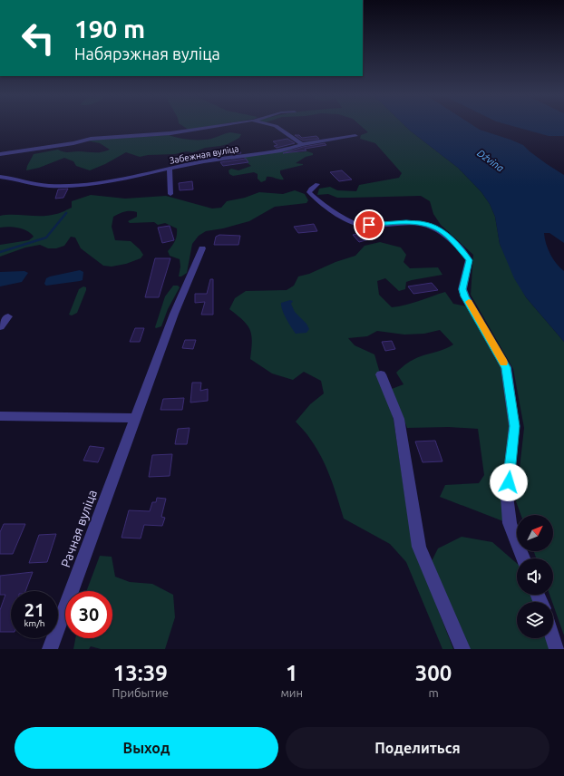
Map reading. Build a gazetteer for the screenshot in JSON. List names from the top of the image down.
{
  "streets": {
    "street": ["Забежная вуліца", "Рачная вуліца"]
  },
  "water": ["Dźvina"],
  "north": "top right",
  "page": {
    "turn": ["190 m", "Набярэжная вуліца"],
    "speed": "21 km/h",
    "limit": "30",
    "eta": [
      "13:39",
      "Прибытие",
      "1",
      "мин",
      "300",
      "m"
    ],
    "buttons": ["Выход", "Поделиться"]
  }
}
